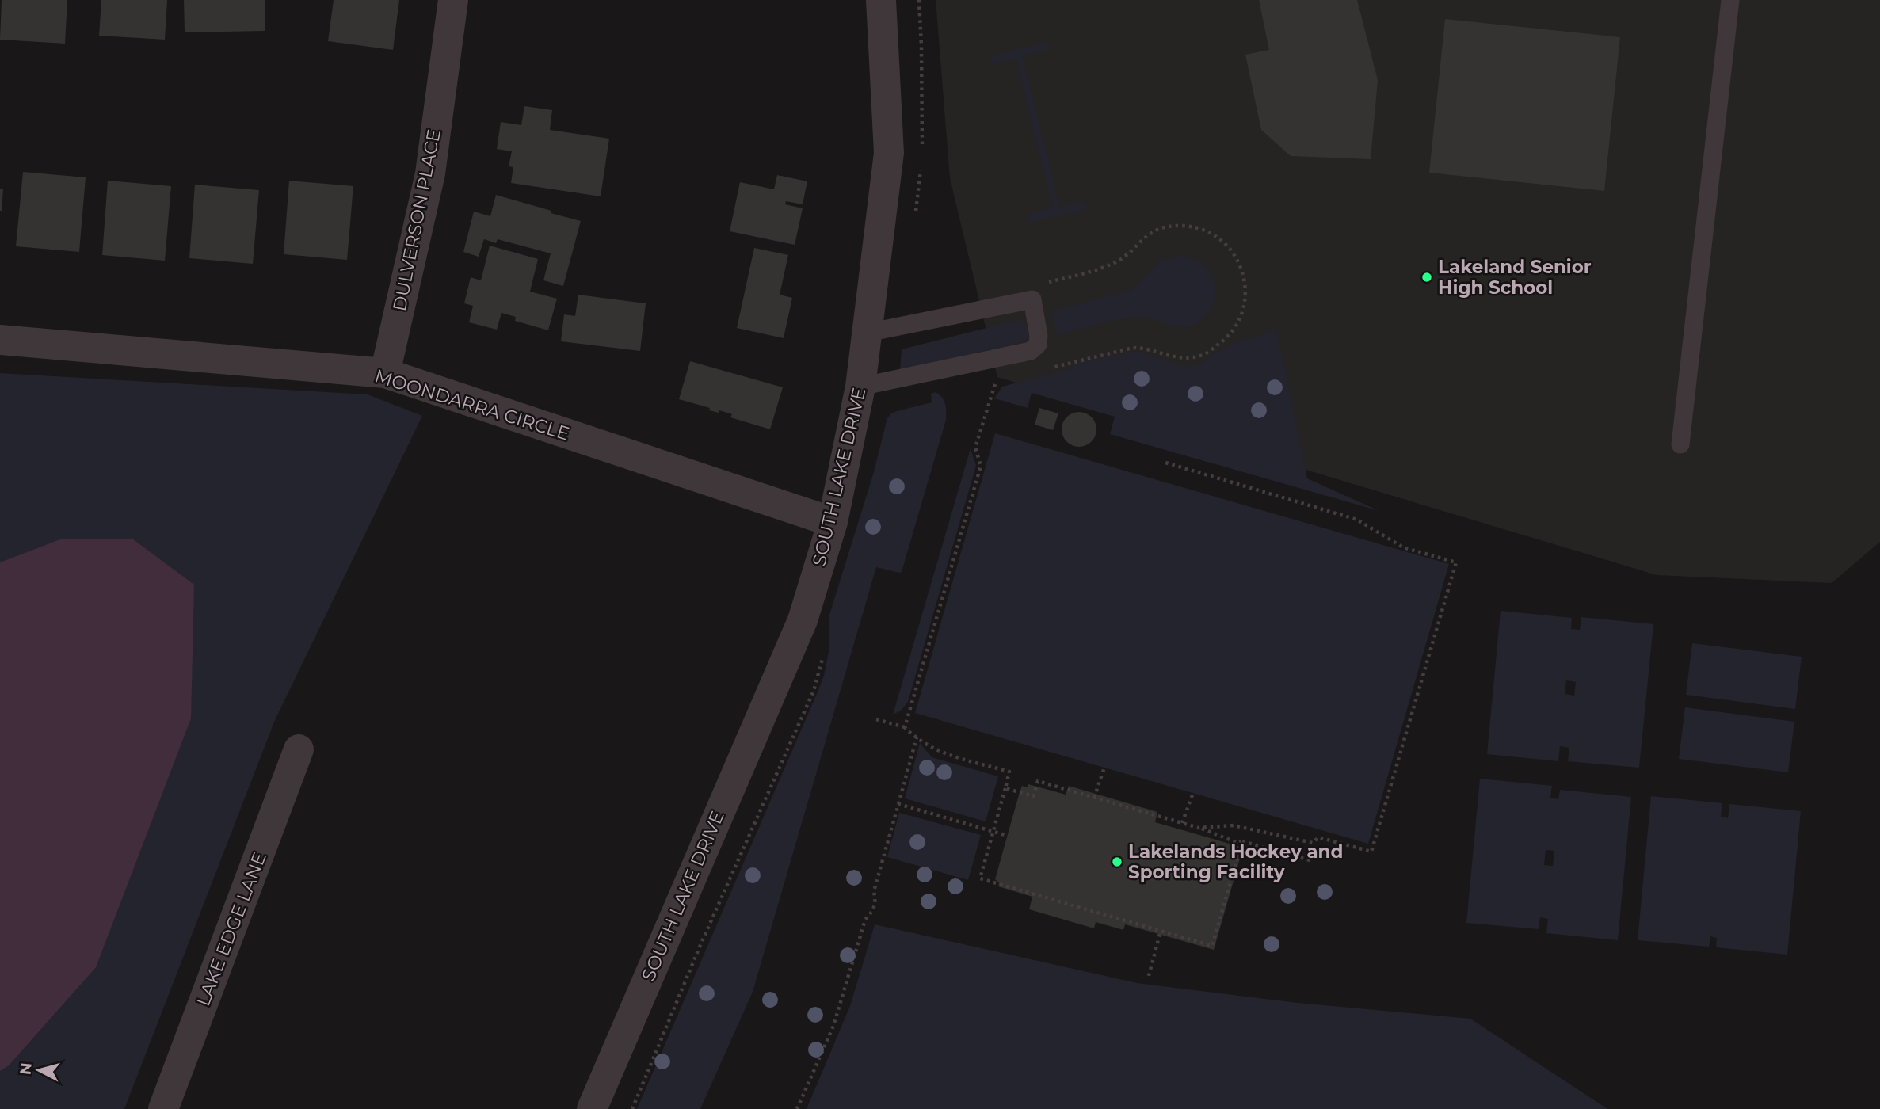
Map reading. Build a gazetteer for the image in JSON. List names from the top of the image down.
{
  "streets": {
    "street": [
      "DULVERSON PLACE",
      "MOONDARRA CIRCLE",
      "SOUTH LAKE DRIVE",
      "LAKE EDGE LANE"
    ]
  },
  "crossings": [
    ["DULVERSON PLACE", "MOONDARRA CIRCLE"],
    ["MOONDARRA CIRCLE", "SOUTH LAKE DRIVE"]
  ],
  "places": ["Lakeland Senior High School", "Lakelands Hockey and Sporting Facility"],
  "north": "left"
}
